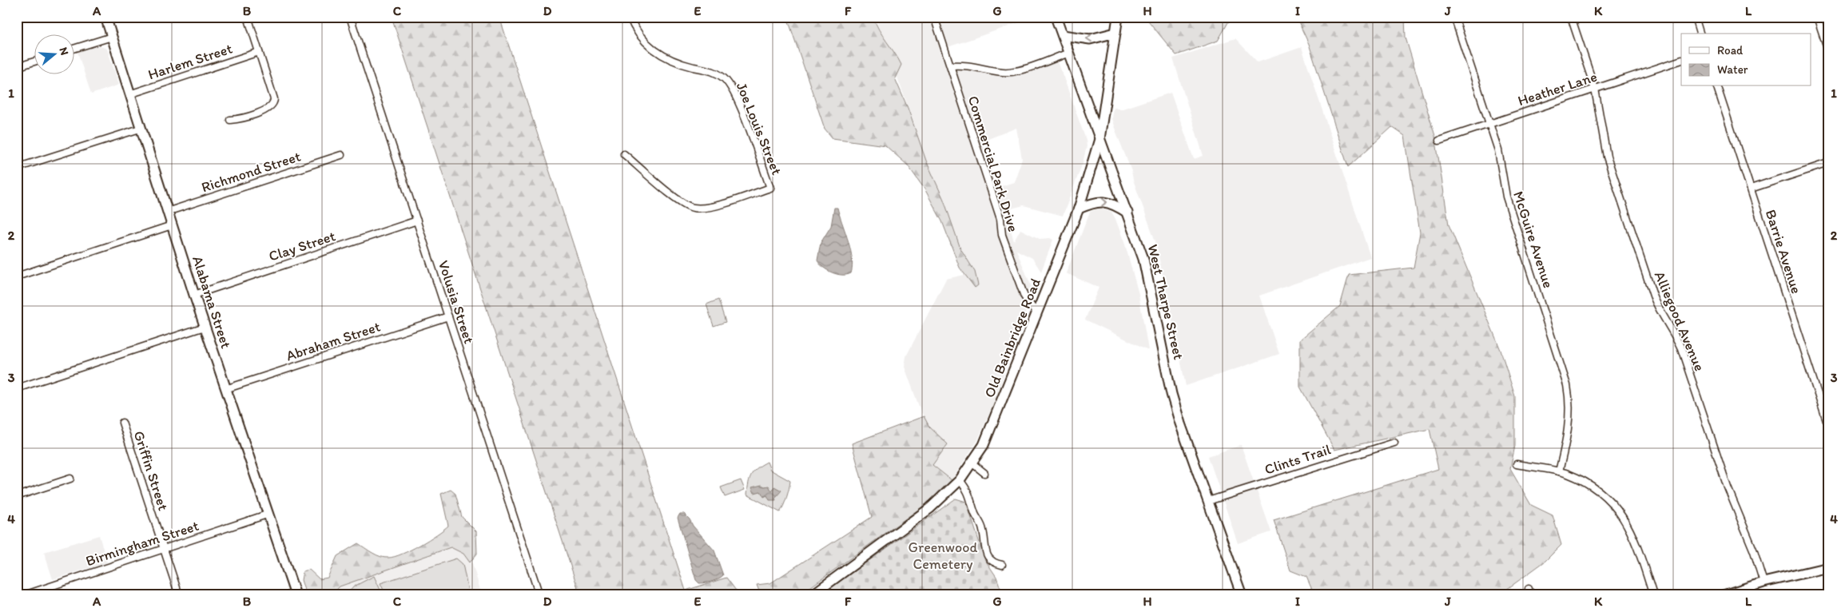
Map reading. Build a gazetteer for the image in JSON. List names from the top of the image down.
{
  "streets": {
    "main road": ["Alabama Street", "West Tharpe Street", "Old Bainbridge Road"],
    "street": [
      "Harlem Street",
      "Heather Lane",
      "Joe Louis Street",
      "Commercial Park Drive",
      "Richmond Street",
      "McGuire Avenue",
      "Clay Street",
      "Barrie Avenue",
      "Volusia Street",
      "Alliegood Avenue",
      "Abraham Street",
      "Clints Trail",
      "Griffin Street",
      "Birmingham Street"
    ]
  },
  "crossings": [
    ["Harlem Street", "Alabama Street"],
    ["Heather Lane", "McGuire Avenue"],
    ["Heather Lane", "Alliegood Avenue"],
    ["Commercial Park Drive", "Old Bainbridge Road"],
    ["Richmond Street", "Alabama Street"],
    ["Clay Street", "Alabama Street"],
    ["Clay Street", "Volusia Street"],
    ["Alabama Street", "Abraham Street"],
    ["Alabama Street", "Birmingham Street"],
    ["Volusia Street", "Abraham Street"],
    ["West Tharpe Street", "Old Bainbridge Road"],
    ["West Tharpe Street", "Clints Trail"],
    ["Griffin Street", "Birmingham Street"]
  ],
  "parks": ["Greenwood Cemetery"],
  "legend": ["Road", "Water"],
  "north": "right",
  "grid": {
    "columns": [
      "A",
      "B",
      "C",
      "D",
      "E",
      "F",
      "G",
      "H",
      "I",
      "J",
      "K",
      "L"
    ],
    "rows": [
      "1",
      "2",
      "3",
      "4"
    ]
  }
}
